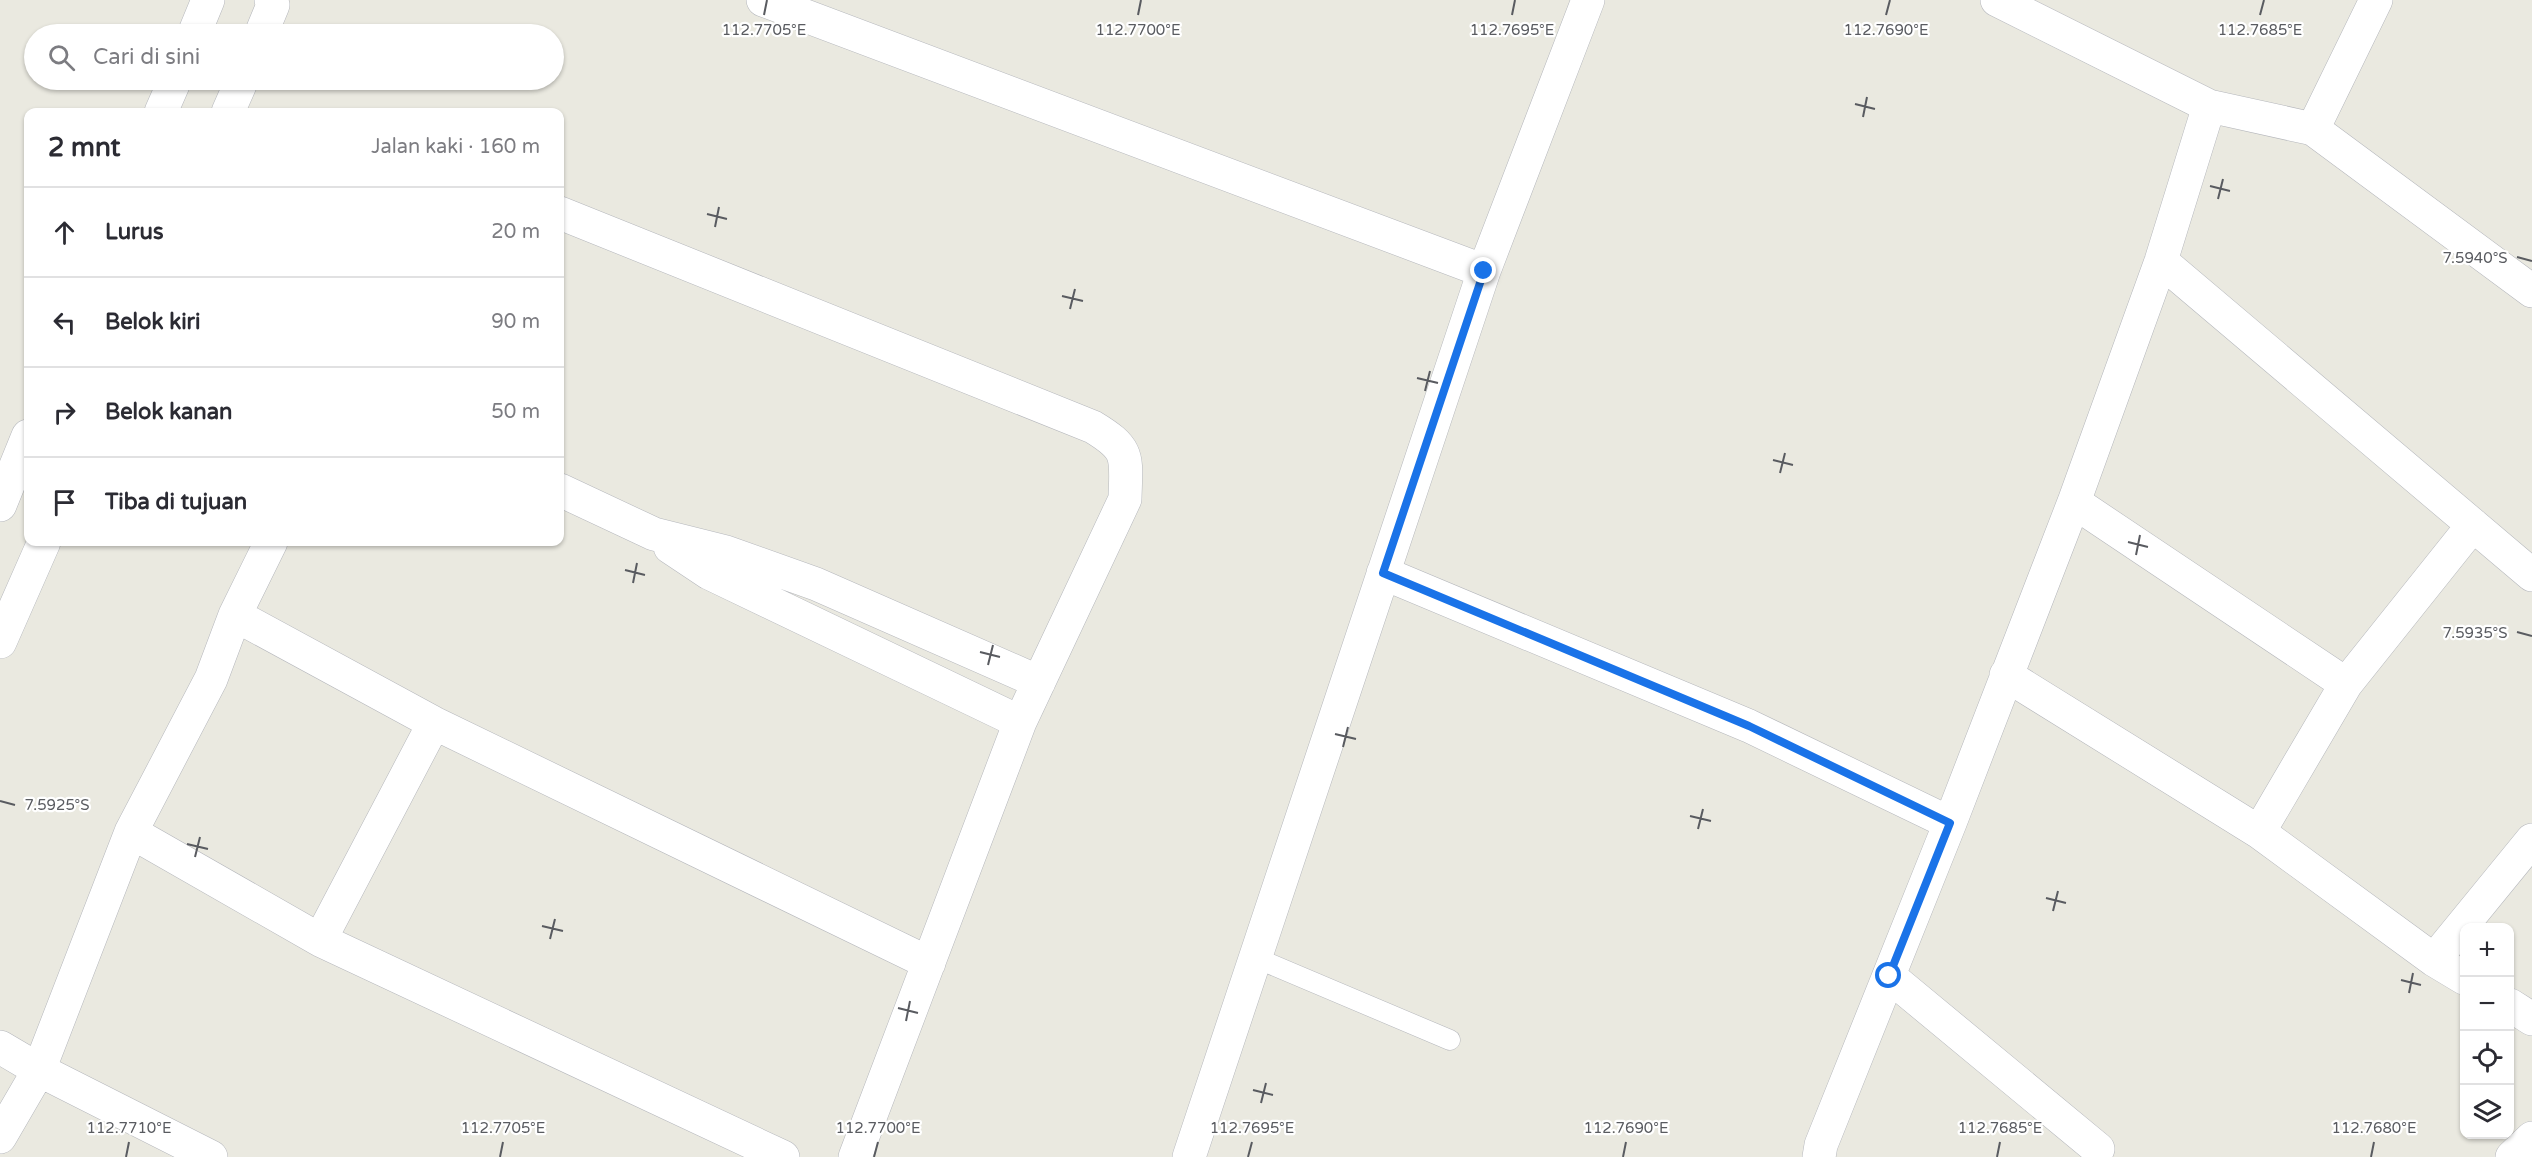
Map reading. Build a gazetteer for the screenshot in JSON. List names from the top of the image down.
{
  "page": {
    "search": "Cari di sini",
    "heading": ["2 mnt", "Jalan kaki · 160 m"],
    "list": [
      ["Lurus", "20 m"],
      ["Belok kiri", "90 m"],
      ["Belok kanan", "50 m"],
      "Tiba di tujuan"
    ],
    "map_buttons": ["+", "−"]
  },
  "coordinates": [
    "112.7705°E",
    "112.7700°E",
    "112.7695°E",
    "112.7690°E",
    "112.7685°E",
    "7.5940°S",
    "7.5935°S",
    "7.5925°S",
    "112.7710°E",
    "112.7680°E"
  ]
}
